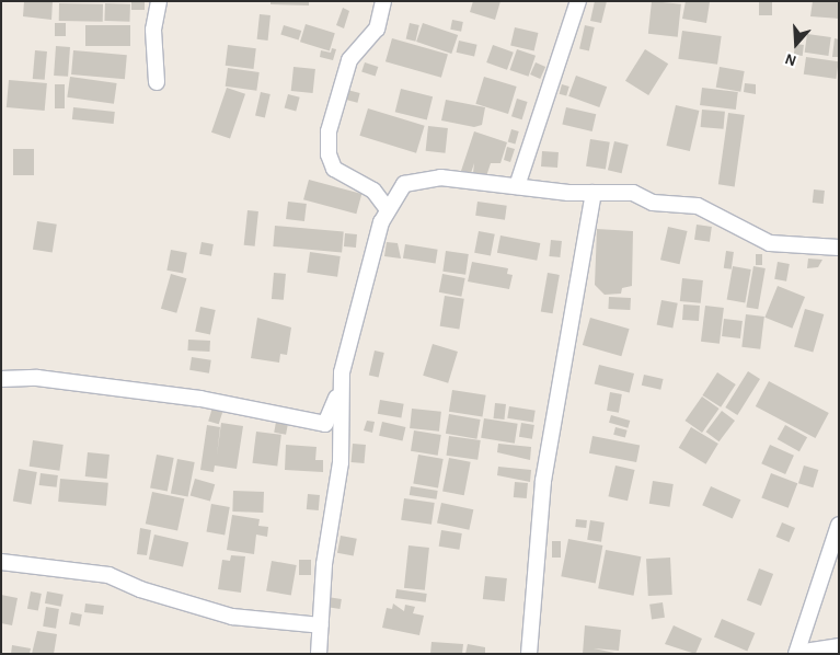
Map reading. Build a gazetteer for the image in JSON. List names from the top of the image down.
{
  "north": "bottom"
}
